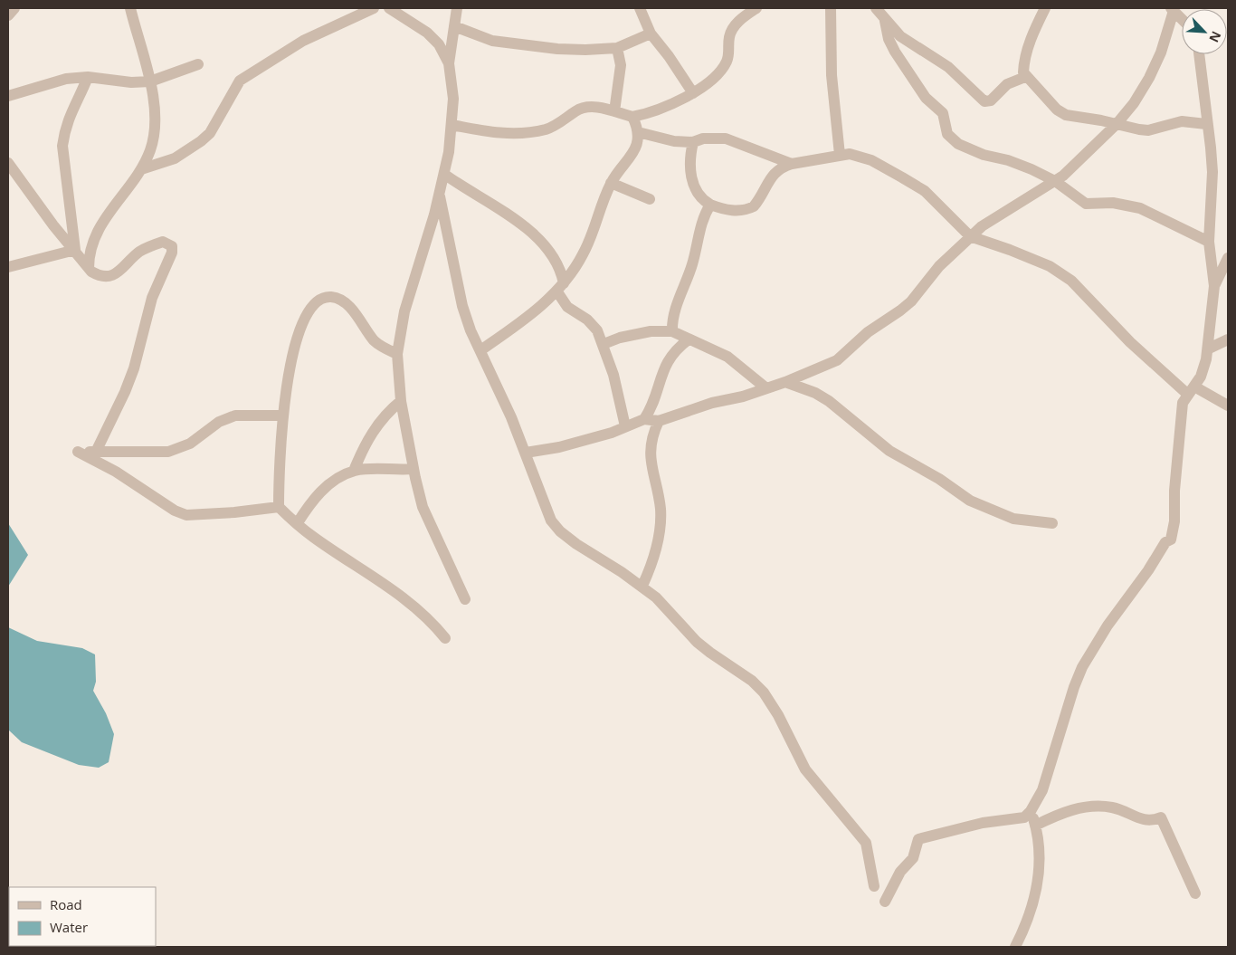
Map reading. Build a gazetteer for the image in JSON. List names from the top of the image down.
{
  "legend": ["Road", "Water"],
  "north": "bottom right"
}
